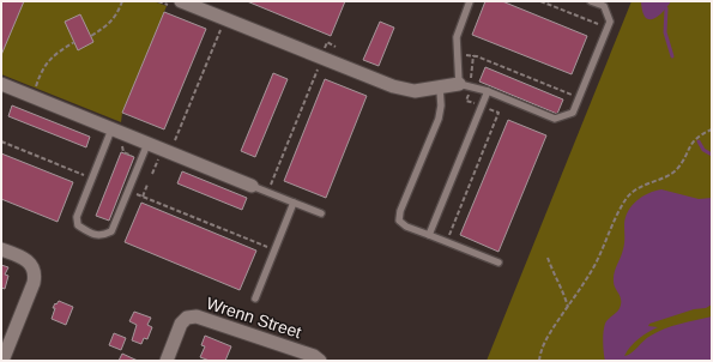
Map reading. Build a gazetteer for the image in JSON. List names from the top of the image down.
{
  "streets": {
    "street": ["Wrenn Street"]
  }
}
